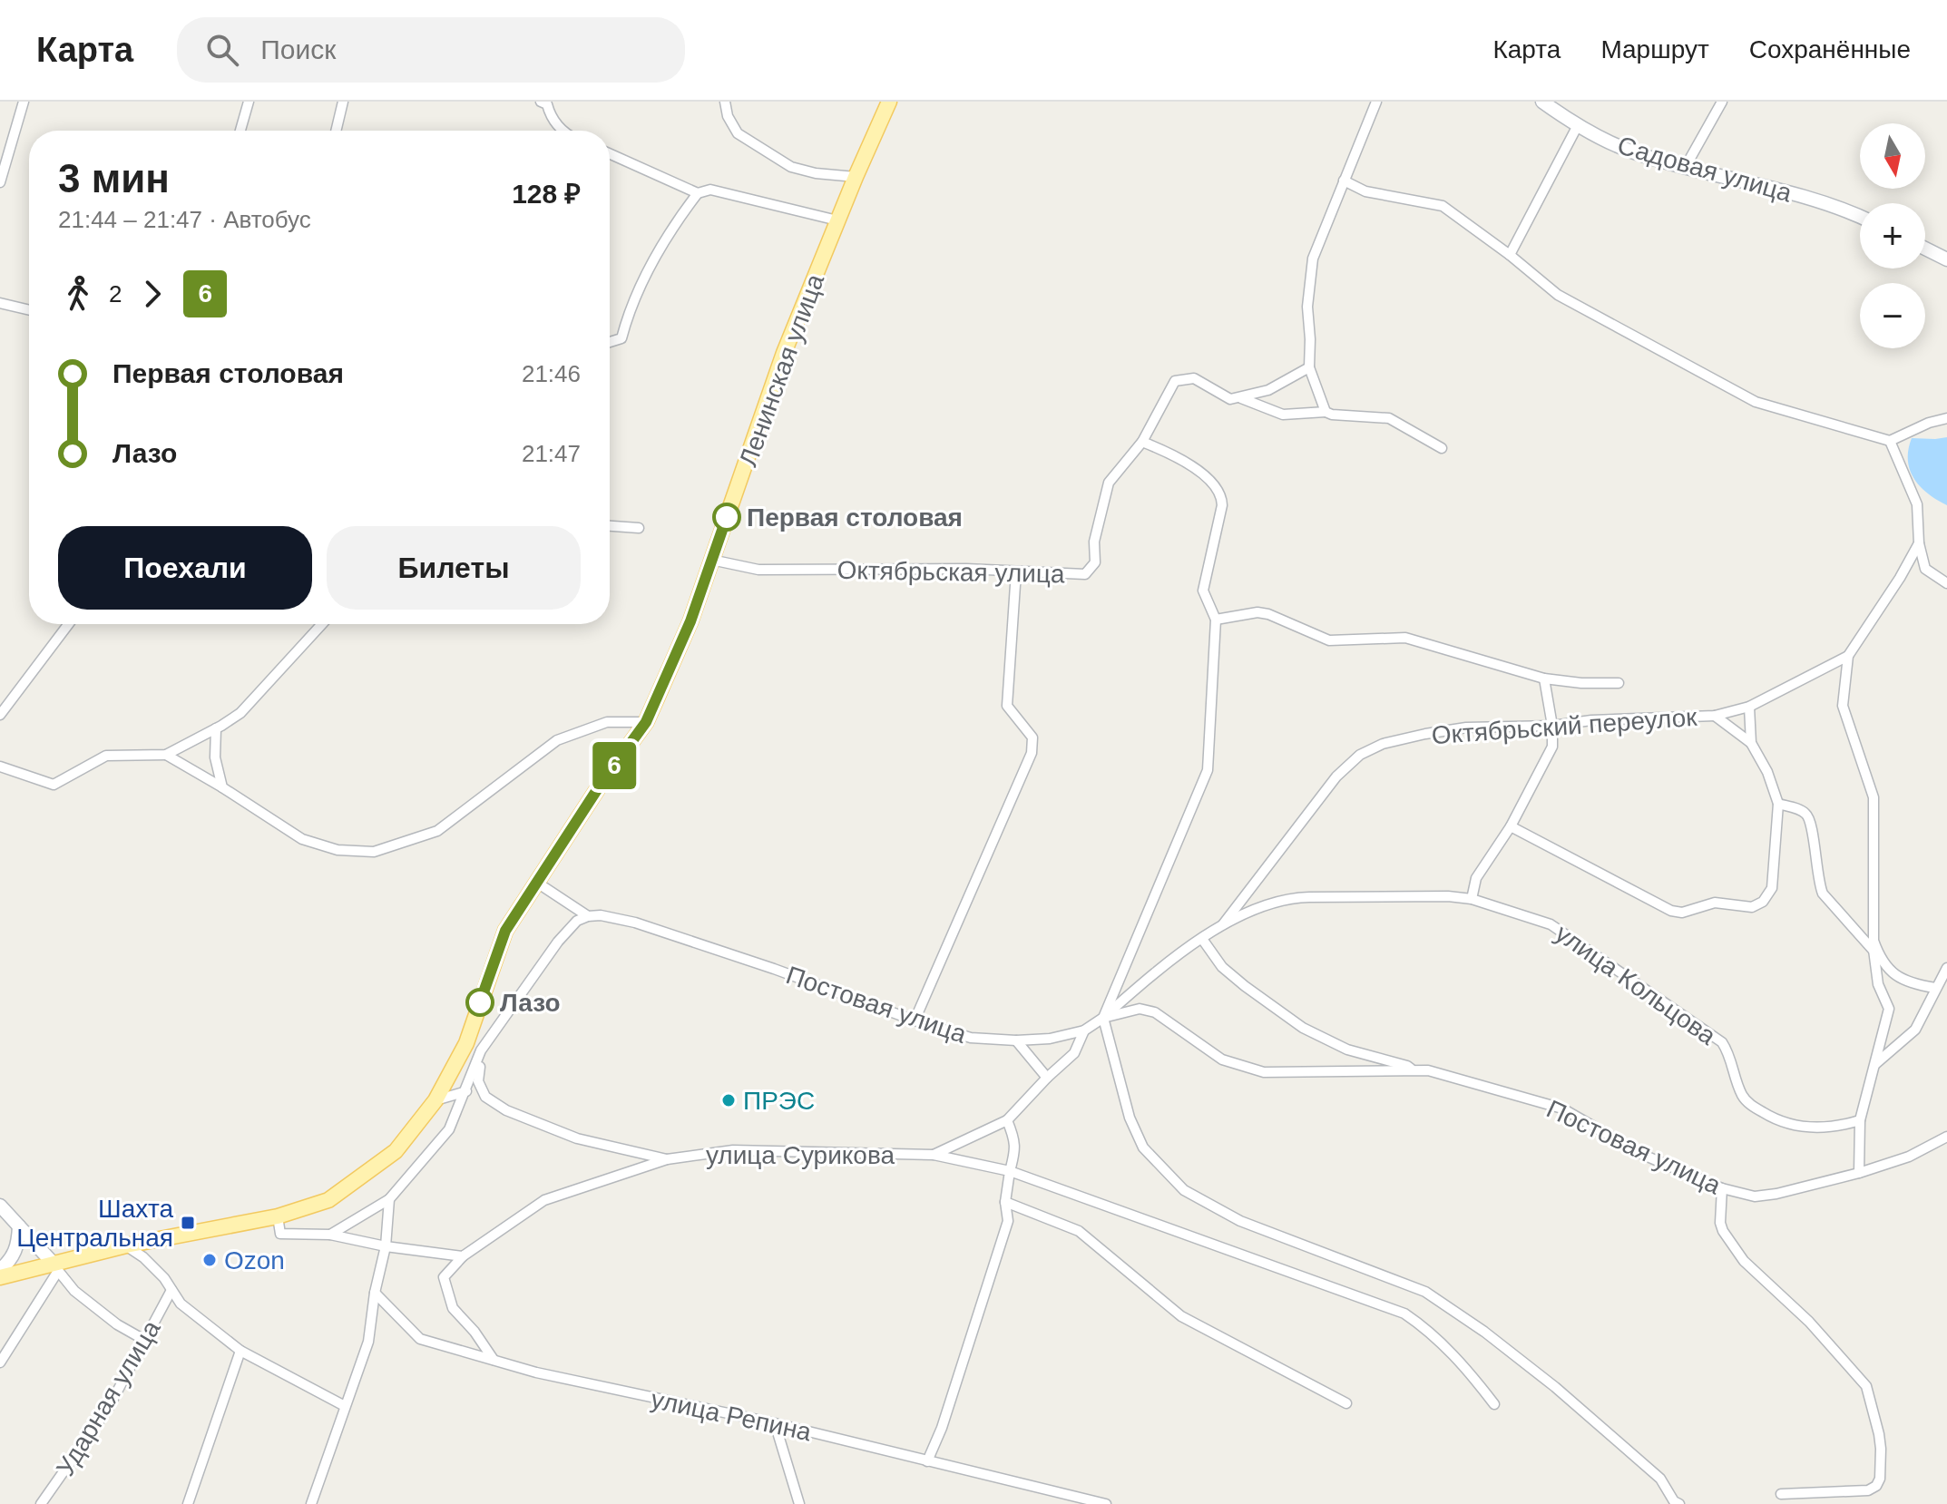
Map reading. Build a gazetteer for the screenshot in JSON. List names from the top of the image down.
{
  "streets": {
    "main road": ["Ленинская улица"],
    "street": [
      "Садовая улица",
      "Октябрьская улица",
      "Октябрьский переулок",
      "улица Кольцова",
      "Постовая улица",
      "улица Сурикова",
      "Ударная улица",
      "улица Репина"
    ]
  },
  "crossings": [
    ["Ленинская улица", "Октябрьская улица"],
    ["Октябрьский переулок", "улица Кольцова"],
    ["улица Кольцова", "Постовая улица"]
  ],
  "places": {
    "other": [
      "Первая столовая",
      "Лазо",
      "ПРЭС",
      "Ozon"
    ],
    "transit": ["Шахта Центральная"]
  },
  "lines": ["bus line 6"],
  "north": "bottom",
  "page": {
    "header": "Карта",
    "search": "Поиск",
    "nav": ["Карта", "Маршрут", "Сохранённые"],
    "on_map": "6",
    "map_buttons": ["+", "−"],
    "heading": ["3 мин", "21:44 – 21:47 · Автобус", "128 ₽"],
    "legs": ["2", "6"],
    "list": [
      {
        "name": "Первая столовая",
        "value": "21:46"
      },
      {
        "name": "Лазо",
        "value": "21:47"
      }
    ],
    "buttons": ["Поехали", "Билеты"]
  }
}
